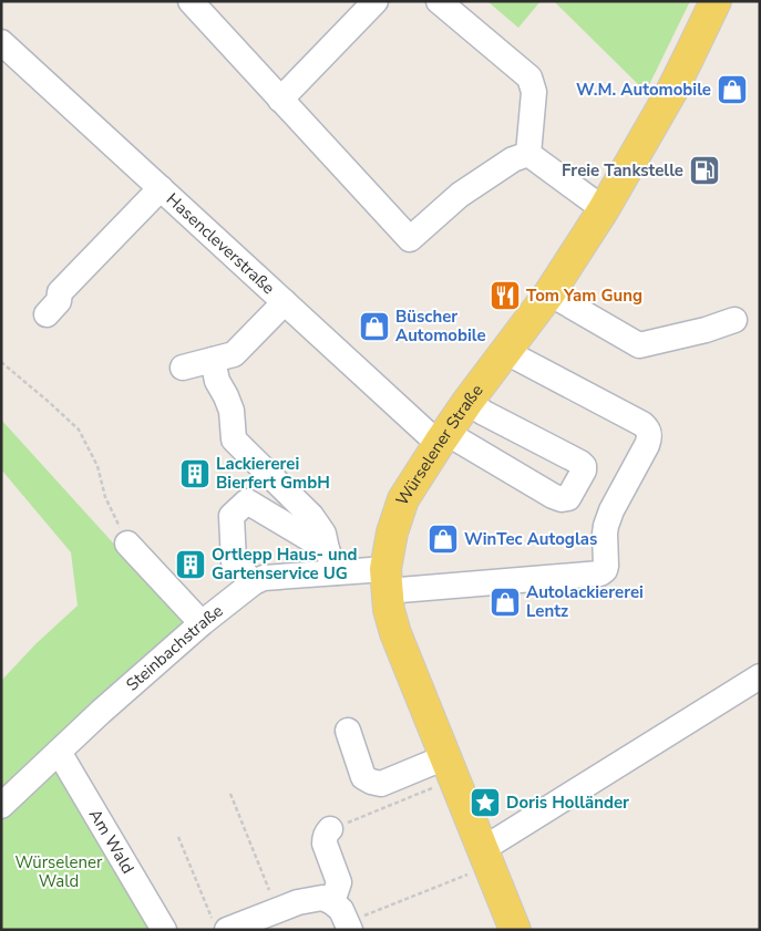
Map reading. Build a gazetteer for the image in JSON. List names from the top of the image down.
{
  "streets": {
    "main road": ["Würselener Straße"],
    "street": ["Hasencleverstraße", "Steinbachstraße", "Am Wald"]
  },
  "crossings": [
    ["Hasencleverstraße", "Würselener Straße"],
    ["Würselener Straße", "Steinbachstraße"],
    ["Steinbachstraße", "Am Wald"]
  ],
  "parks": ["Würselener Wald"],
  "places": {
    "shop": [
      "W.M. Automobile",
      "Büscher Automobile",
      "WinTec Autoglas",
      "Autolackiererei Lentz"
    ],
    "fuel station": ["Freie Tankstelle"],
    "restaurant": ["Tom Yam Gung"],
    "building": ["Lackiererei Bierfert GmbH", "Ortlepp Haus- und Gartenservice UG"],
    "place": ["Doris Holländer"]
  }
}
